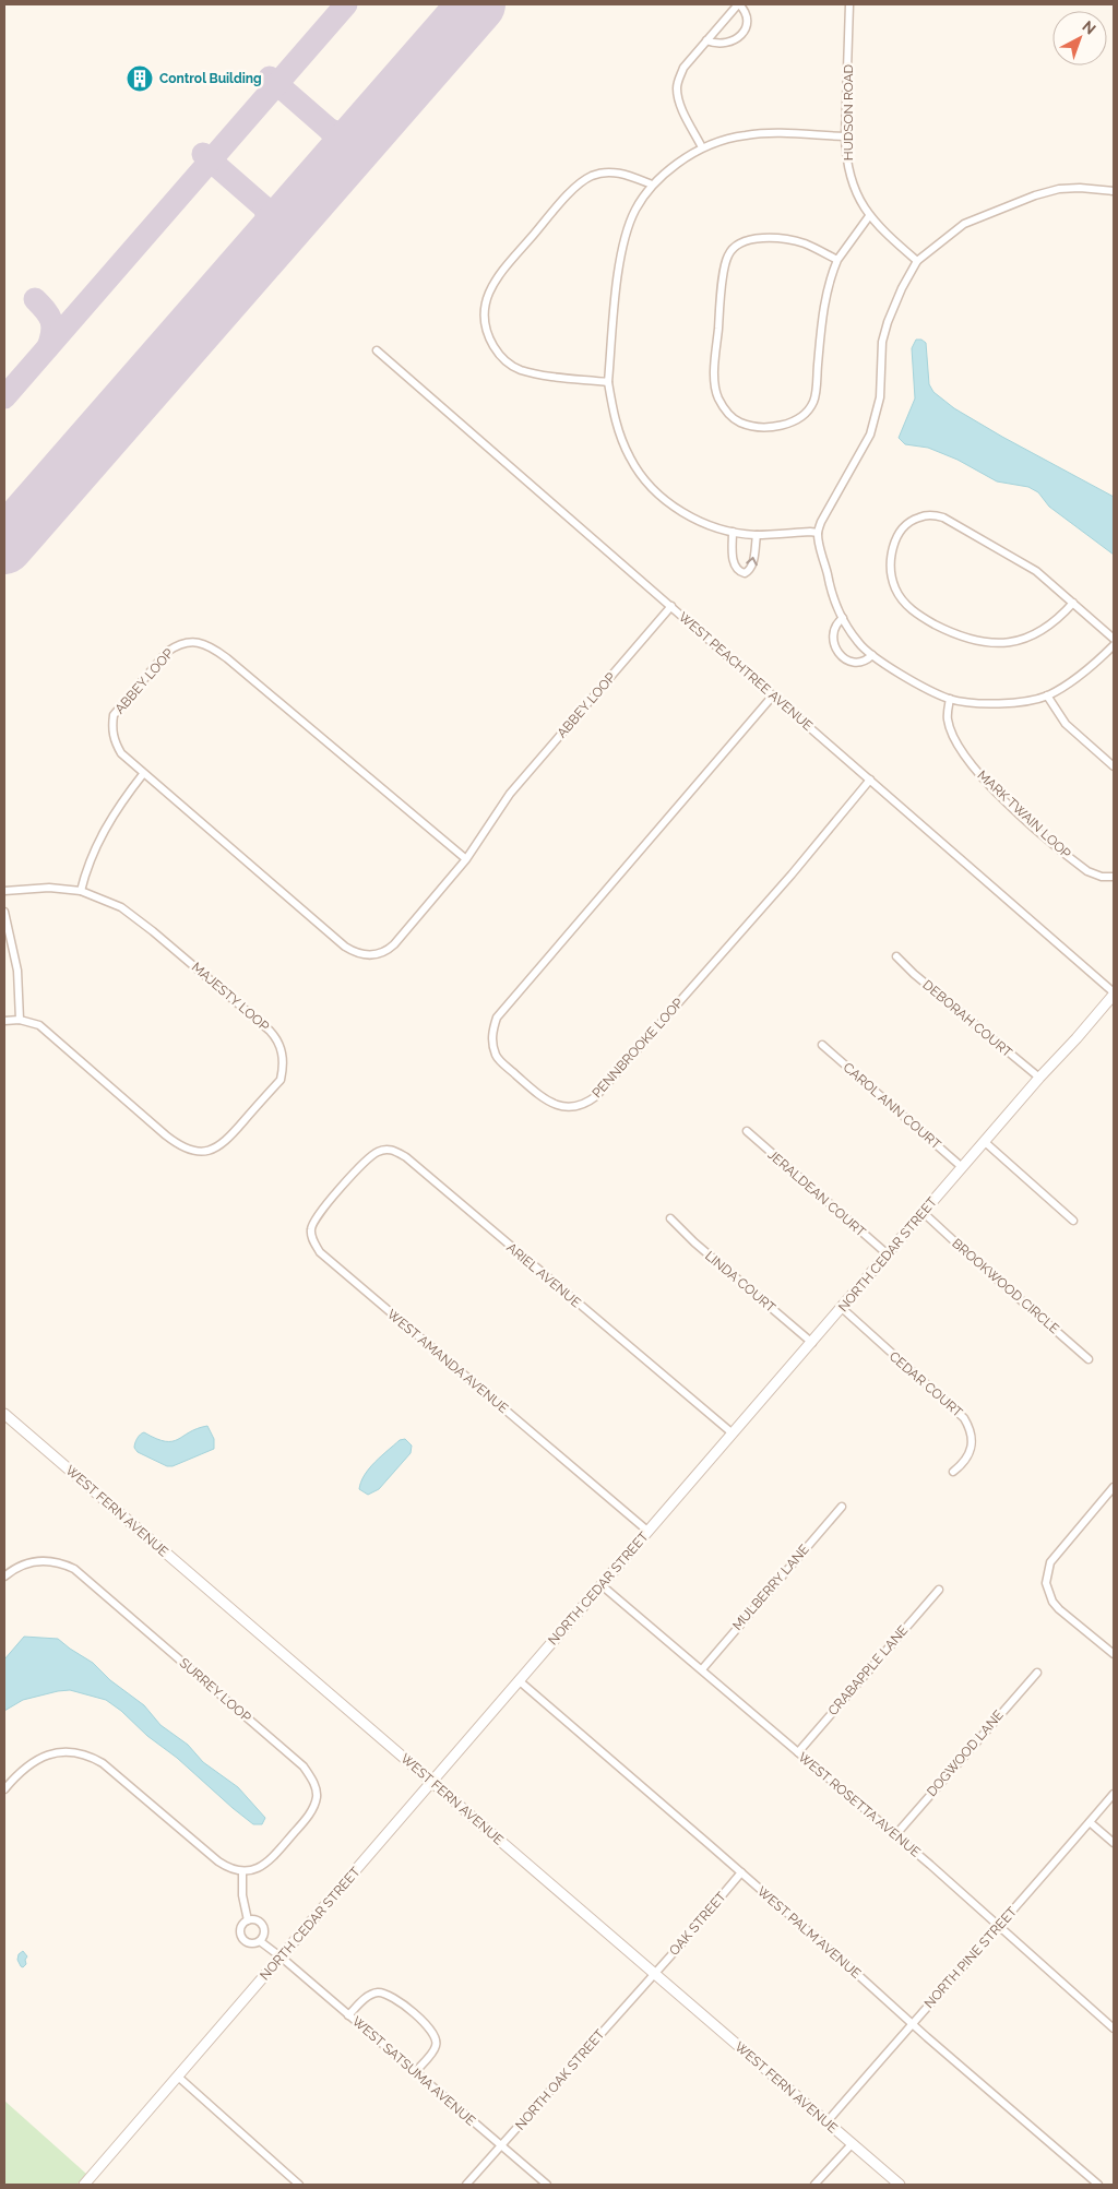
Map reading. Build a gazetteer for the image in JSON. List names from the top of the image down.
{
  "streets": {
    "street": [
      "HUDSON ROAD",
      "WEST PEACHTREE AVENUE",
      "ABBEY LOOP",
      "MARK TWAIN LOOP",
      "MAJESTY LOOP",
      "DEBORAH COURT",
      "PENNBROOKE LOOP",
      "CAROL ANN COURT",
      "JERALDEAN COURT",
      "NORTH CEDAR STREET",
      "ARIEL AVENUE",
      "LINDA COURT",
      "BROOKWOOD CIRCLE",
      "WEST AMANDA AVENUE",
      "CEDAR COURT",
      "WEST FERN AVENUE",
      "MULBERRY LANE",
      "CRABAPPLE LANE",
      "SURREY LOOP",
      "DOGWOOD LANE",
      "WEST ROSETTA AVENUE",
      "OAK STREET",
      "WEST PALM AVENUE",
      "NORTH PINE STREET",
      "WEST SATSUMA AVENUE",
      "NORTH OAK STREET"
    ]
  },
  "crossings": [
    ["WEST PEACHTREE AVENUE", "ABBEY LOOP"],
    ["WEST PEACHTREE AVENUE", "PENNBROOKE LOOP"],
    ["WEST PEACHTREE AVENUE", "NORTH CEDAR STREET"],
    ["DEBORAH COURT", "NORTH CEDAR STREET"],
    ["CAROL ANN COURT", "NORTH CEDAR STREET"],
    ["JERALDEAN COURT", "NORTH CEDAR STREET"],
    ["NORTH CEDAR STREET", "ARIEL AVENUE"],
    ["NORTH CEDAR STREET", "LINDA COURT"],
    ["NORTH CEDAR STREET", "BROOKWOOD CIRCLE"],
    ["NORTH CEDAR STREET", "WEST AMANDA AVENUE"],
    ["NORTH CEDAR STREET", "CEDAR COURT"],
    ["NORTH CEDAR STREET", "WEST FERN AVENUE"],
    ["NORTH CEDAR STREET", "WEST ROSETTA AVENUE"],
    ["NORTH CEDAR STREET", "WEST PALM AVENUE"],
    ["NORTH CEDAR STREET", "WEST SATSUMA AVENUE"],
    ["ARIEL AVENUE", "WEST AMANDA AVENUE"],
    ["WEST FERN AVENUE", "OAK STREET"],
    ["WEST FERN AVENUE", "NORTH PINE STREET"],
    ["WEST FERN AVENUE", "NORTH OAK STREET"],
    ["MULBERRY LANE", "WEST ROSETTA AVENUE"],
    ["CRABAPPLE LANE", "WEST ROSETTA AVENUE"],
    ["DOGWOOD LANE", "WEST ROSETTA AVENUE"],
    ["WEST ROSETTA AVENUE", "NORTH PINE STREET"],
    ["OAK STREET", "WEST PALM AVENUE"],
    ["OAK STREET", "NORTH OAK STREET"],
    ["WEST PALM AVENUE", "NORTH PINE STREET"],
    ["WEST SATSUMA AVENUE", "NORTH OAK STREET"]
  ],
  "places": {
    "building": ["Control Building"]
  },
  "north": "top right"
}
